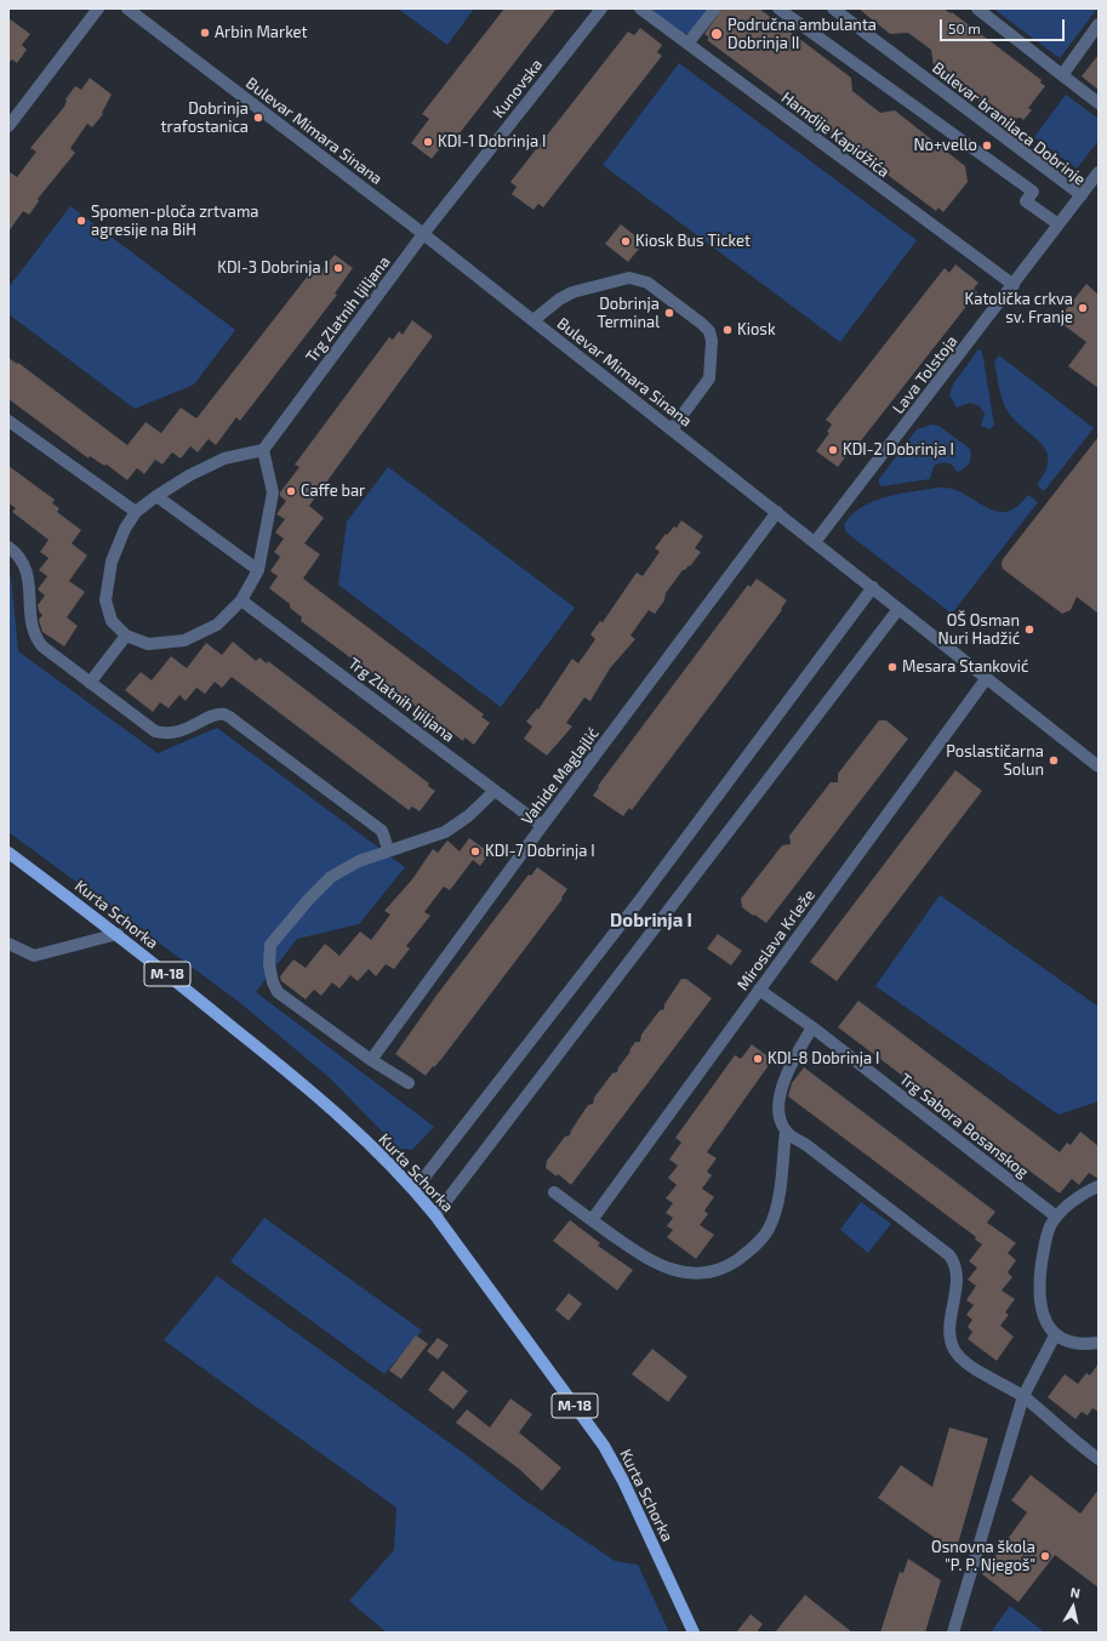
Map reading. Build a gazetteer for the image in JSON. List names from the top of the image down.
{
  "streets": {
    "main road": ["Kurta Schorka", "M-18"],
    "street": [
      "Kunovska",
      "Bulevar branilaca Dobrinje",
      "Bulevar Mimara Sinana",
      "Hamdije Kapidžića",
      "Trg Zlatnih ljiljana",
      "Lava Tolstoja",
      "Vahide Maglajlić",
      "Miroslava Krleže",
      "Trg Sabora Bosanskog"
    ]
  },
  "crossings": [
    ["Kunovska", "Bulevar Mimara Sinana"],
    ["Kunovska", "Trg Zlatnih ljiljana"],
    ["Bulevar branilaca Dobrinje", "Lava Tolstoja"],
    ["Bulevar Mimara Sinana", "Trg Zlatnih ljiljana"],
    ["Bulevar Mimara Sinana", "Lava Tolstoja"],
    ["Bulevar Mimara Sinana", "Vahide Maglajlić"],
    ["Bulevar Mimara Sinana", "Miroslava Krleže"],
    ["Hamdije Kapidžića", "Lava Tolstoja"],
    ["Trg Zlatnih ljiljana", "Vahide Maglajlić"],
    ["Miroslava Krleže", "Trg Sabora Bosanskog"]
  ],
  "districts": ["Dobrinja I"],
  "places": [
    "Arbin Market",
    "Područna ambulanta Dobrinja II",
    "Dobrinja trafostanica",
    "KDI-1 Dobrinja I",
    "No+vello",
    "Spomen-ploča zrtvama agresije na BiH",
    "Kiosk Bus Ticket",
    "KDI-3 Dobrinja I",
    "Katolička crkva sv. Franje",
    "Dobrinja Terminal",
    "Kiosk",
    "KDI-2 Dobrinja I",
    "Caffe bar",
    "OŠ Osman Nuri Hadžić",
    "Mesara Stanković",
    "Poslastičarna Solun",
    "KDI-7 Dobrinja I",
    "KDI-8 Dobrinja I",
    "Osnovna škola \"P. P. Njegoš\""
  ],
  "scale_bar": "50 m",
  "north": "top"
}
